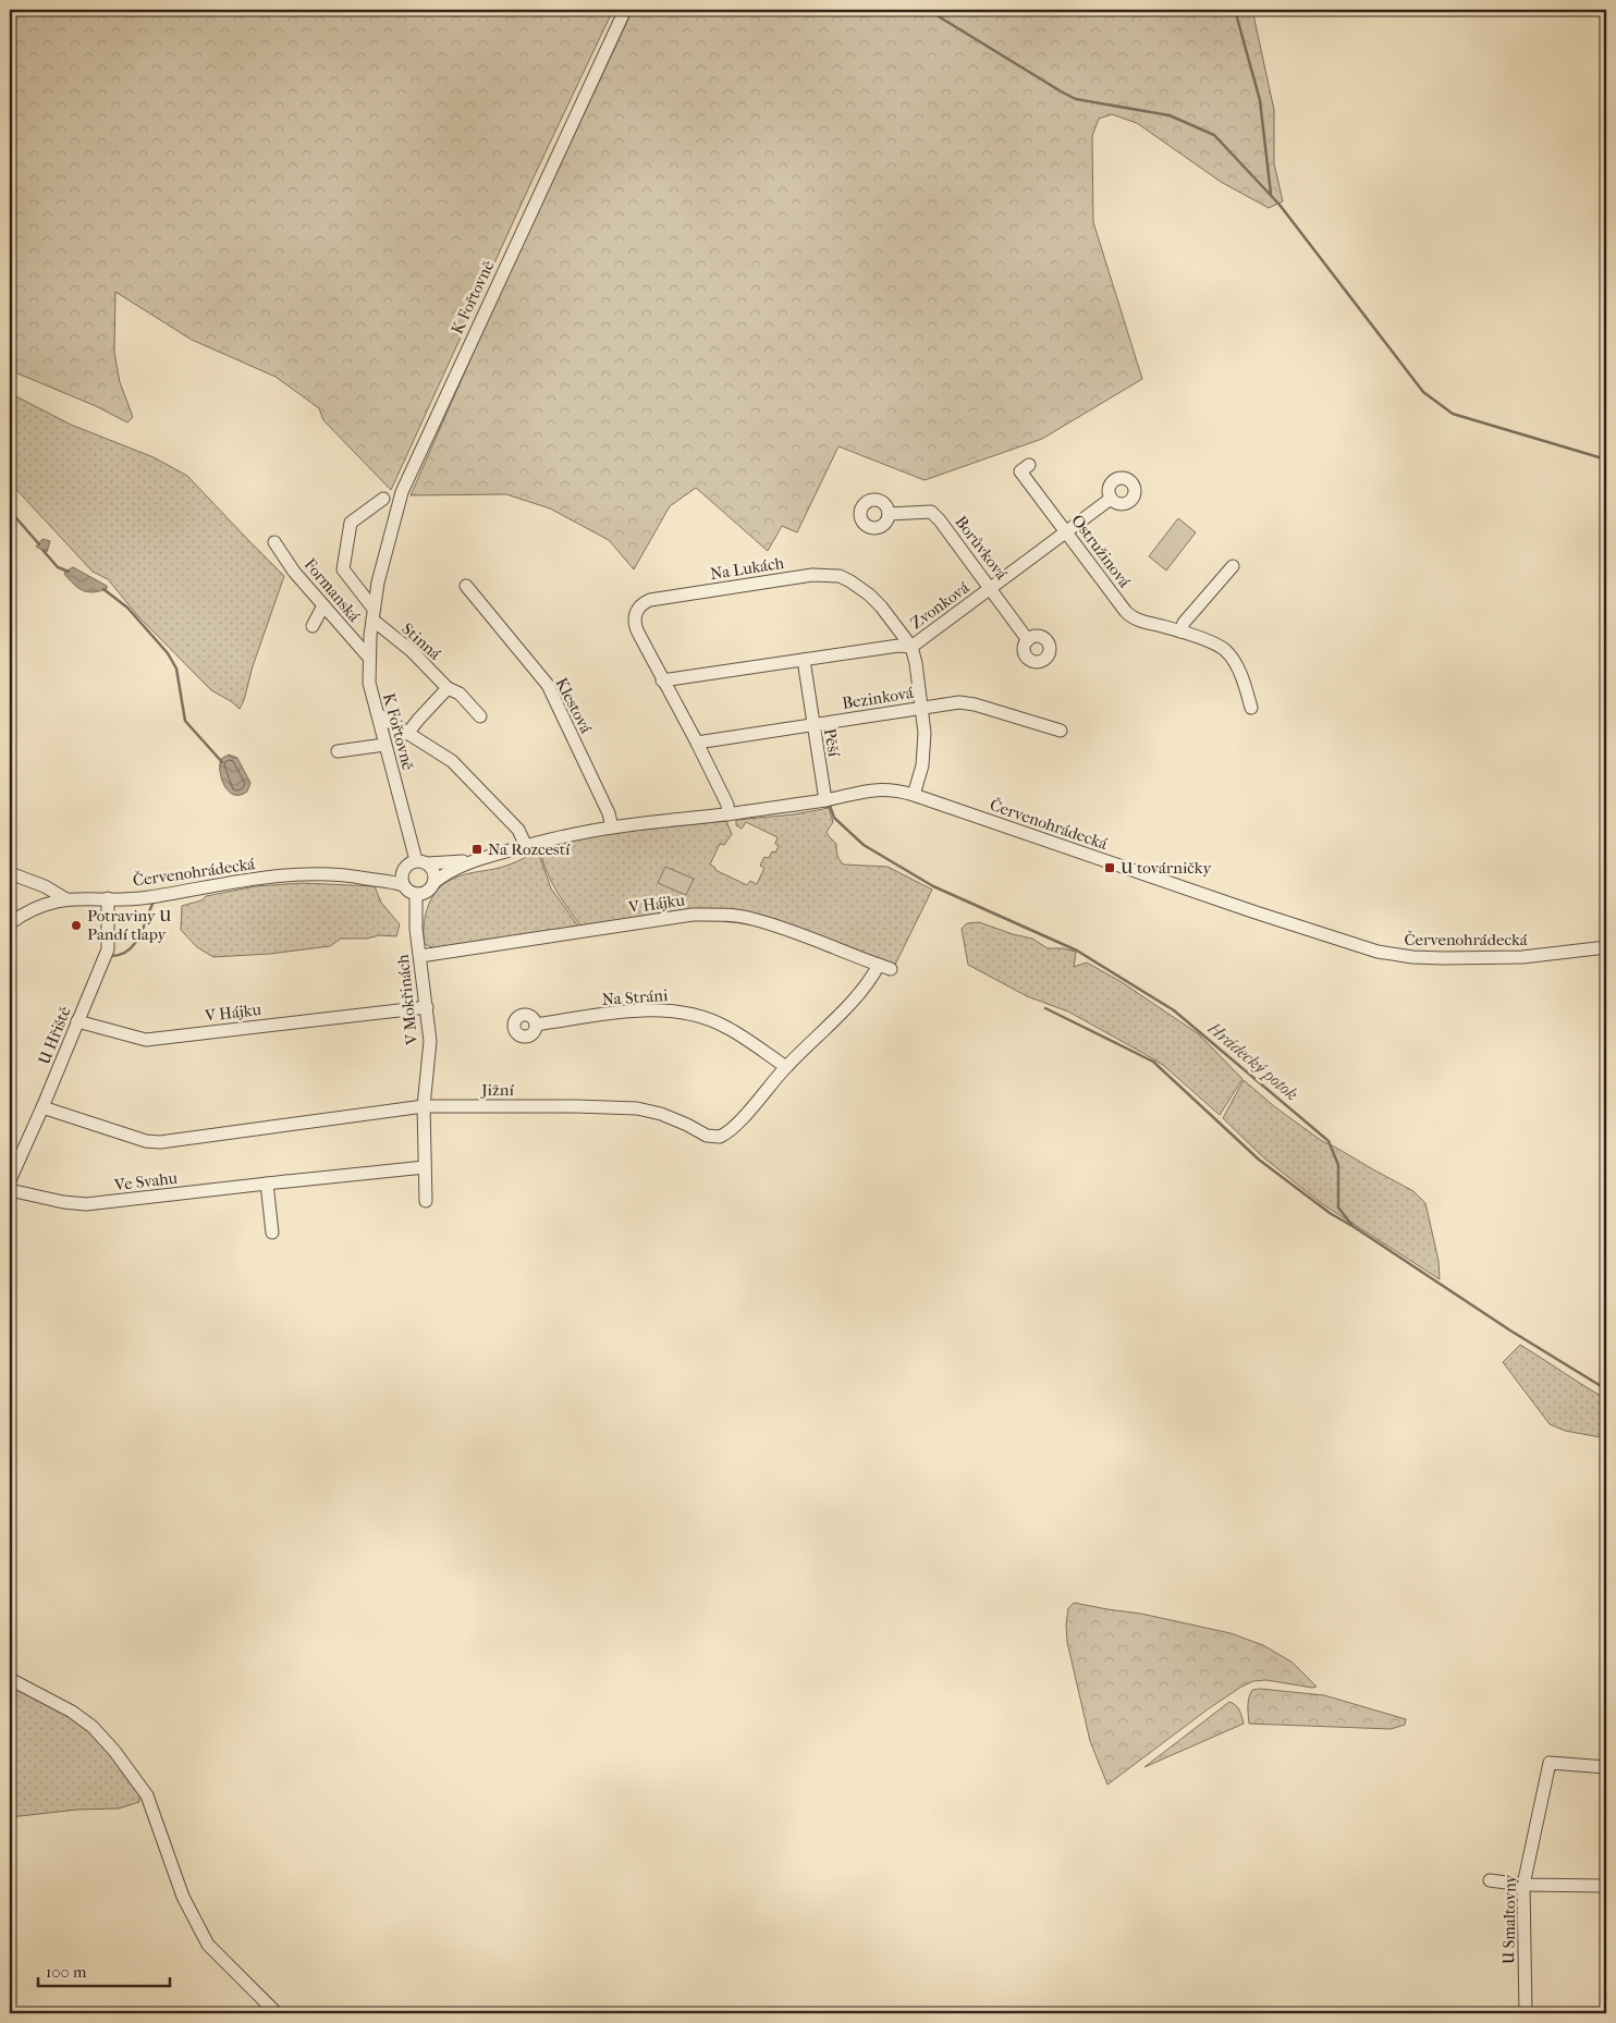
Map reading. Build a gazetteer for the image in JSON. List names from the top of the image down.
{
  "streets": {
    "street": [
      "K Fořtovně",
      "Borůvková",
      "Ostružinová",
      "Na Lukách",
      "Formanská",
      "Zvonková",
      "Stinná",
      "Bezinková",
      "Klestová",
      "Pěší",
      "Červenohrádecká",
      "V Hájku",
      "Na Stráni",
      "V Mokřinách",
      "U Hřiště",
      "Jižní",
      "Ve Svahu",
      "U Smaltovny"
    ]
  },
  "crossings": [
    ["K Fořtovně", "Formanská"],
    ["K Fořtovně", "Stinná"],
    ["K Fořtovně", "Červenohrádecká"],
    ["K Fořtovně", "V Mokřinách"],
    ["Borůvková", "Zvonková"],
    ["Ostružinová", "Zvonková"],
    ["Na Lukách", "Zvonková"],
    ["Na Lukách", "Bezinková"],
    ["Na Lukách", "Červenohrádecká"],
    ["Zvonková", "Pěší"],
    ["Bezinková", "Pěší"],
    ["Klestová", "Červenohrádecká"],
    ["Pěší", "Červenohrádecká"],
    ["Červenohrádecká", "V Mokřinách"],
    ["Červenohrádecká", "U Hřiště"],
    ["V Hájku", "V Mokřinách"],
    ["V Hájku", "U Hřiště"],
    ["V Hájku", "Jižní"],
    ["Na Stráni", "Jižní"],
    ["V Mokřinách", "Jižní"],
    ["V Mokřinách", "Ve Svahu"],
    ["U Hřiště", "Jižní"]
  ],
  "water": ["Hrádecký potok"],
  "places": {
    "transit": ["Na Rozcestí", "U továrničky"],
    "other": ["Potraviny U Pandí tlapy"]
  },
  "scale_bar": "100 m"
}
